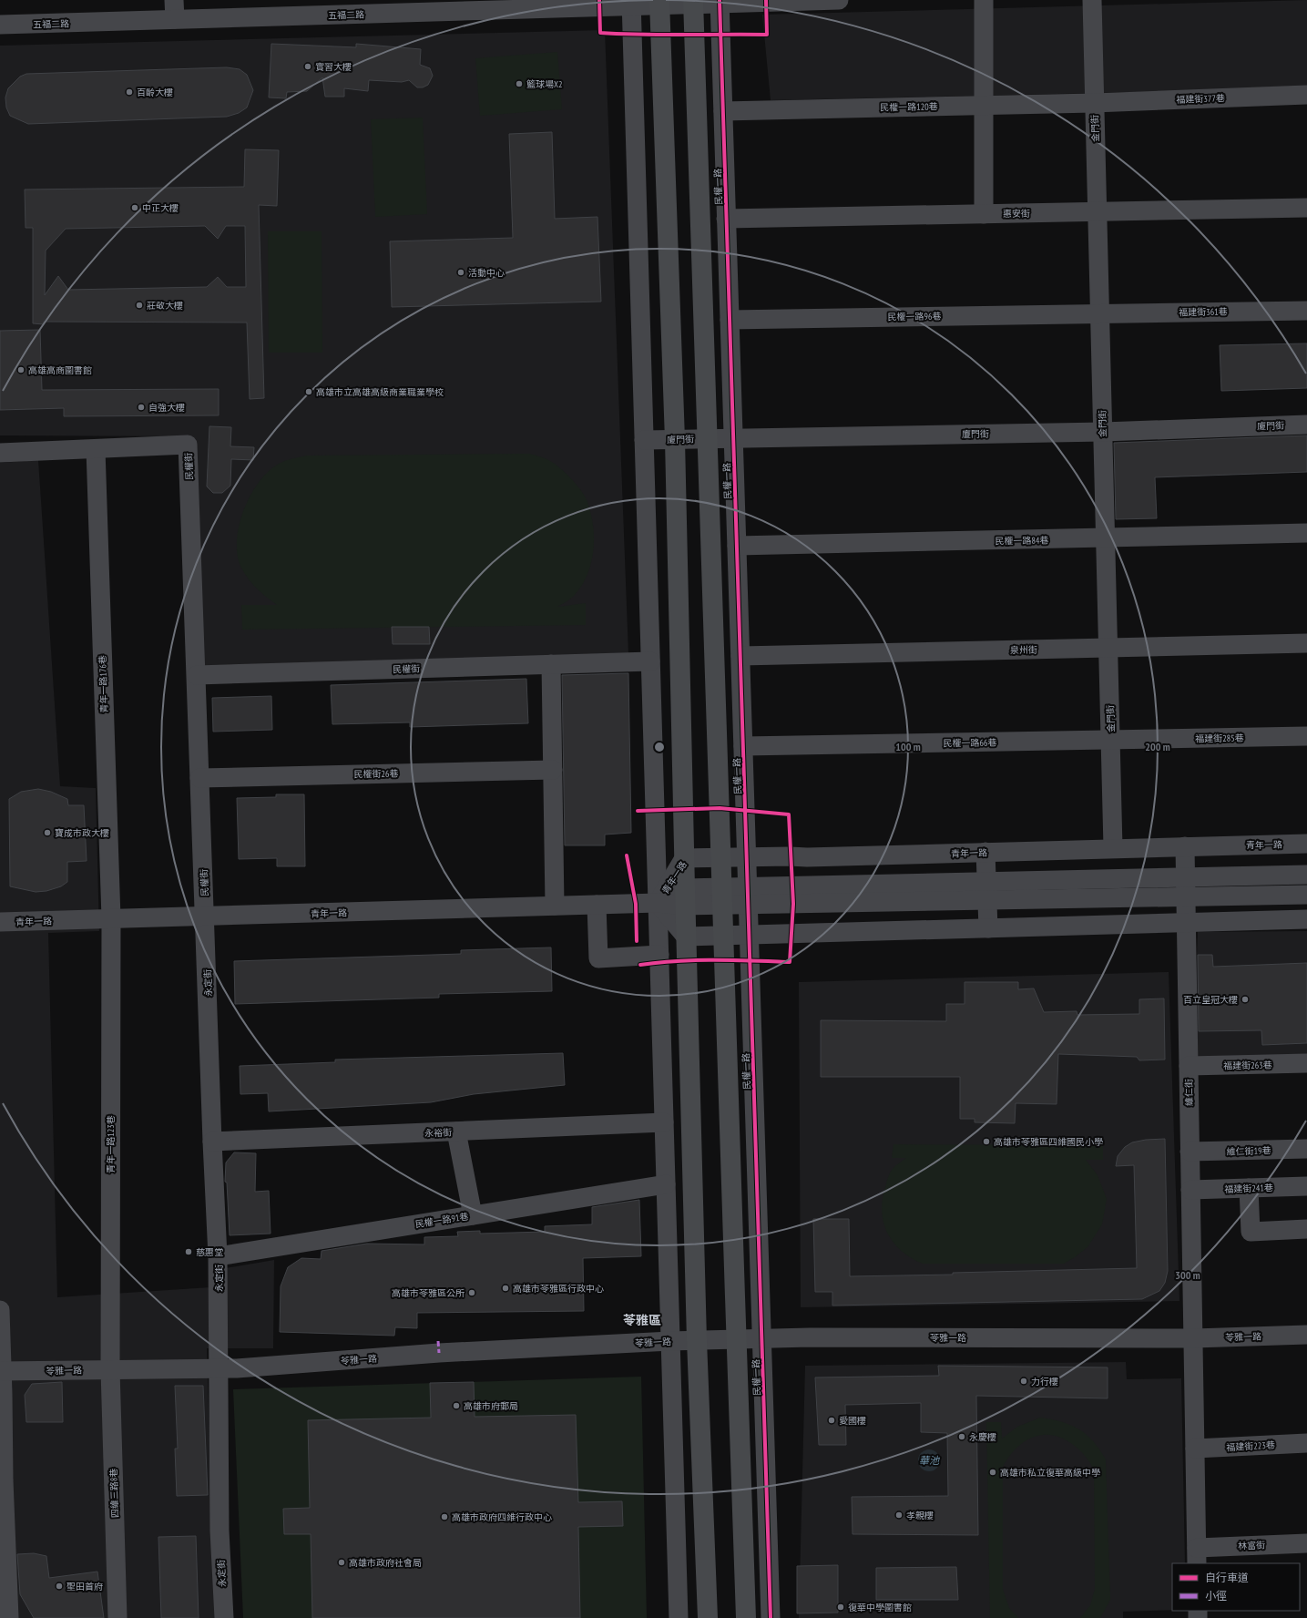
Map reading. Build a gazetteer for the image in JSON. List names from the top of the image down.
{
  "streets": {
    "main road": ["民權一路"],
    "street": [
      "五福二路",
      "福建街377巷",
      "民權一路120巷",
      "金門街",
      "惠安街",
      "福建街361巷",
      "民權一路96巷",
      "廈門街",
      "民權街",
      "民權一路84巷",
      "泉州街",
      "青年一路176巷",
      "福建街285巷",
      "民權一路66巷",
      "民權街26巷",
      "青年一路",
      "永定街",
      "福建街263巷",
      "維仁街",
      "永裕街",
      "青年一路123巷",
      "維仁街19巷",
      "福建街241巷",
      "民權一路91巷",
      "苓雅一路",
      "福建街223巷",
      "四維三路8巷",
      "林富街"
    ]
  },
  "crossings": [
    ["五福二路", "民權一路"],
    ["福建街377巷", "民權一路120巷"],
    ["福建街377巷", "金門街"],
    ["民權一路120巷", "金門街"],
    ["民權一路120巷", "民權一路"],
    ["金門街", "惠安街"],
    ["金門街", "福建街361巷"],
    ["金門街", "民權一路96巷"],
    ["金門街", "廈門街"],
    ["金門街", "民權一路84巷"],
    ["金門街", "泉州街"],
    ["金門街", "福建街285巷"],
    ["金門街", "民權一路66巷"],
    ["金門街", "青年一路"],
    ["民權一路", "惠安街"],
    ["民權一路", "民權一路96巷"],
    ["民權一路", "廈門街"],
    ["民權一路", "民權一路84巷"],
    ["民權一路", "泉州街"],
    ["民權一路", "民權一路66巷"],
    ["民權一路", "青年一路"],
    ["民權一路", "苓雅一路"],
    ["福建街361巷", "民權一路96巷"],
    ["民權街", "青年一路176巷"],
    ["民權街", "民權街26巷"],
    ["民權街", "青年一路"],
    ["民權街", "永定街"],
    ["青年一路176巷", "青年一路"],
    ["青年一路176巷", "青年一路123巷"],
    ["福建街285巷", "民權一路66巷"],
    ["青年一路", "永定街"],
    ["青年一路", "維仁街"],
    ["青年一路", "青年一路123巷"],
    ["永定街", "永裕街"],
    ["永定街", "民權一路91巷"],
    ["永定街", "苓雅一路"],
    ["福建街263巷", "維仁街"],
    ["維仁街", "維仁街19巷"],
    ["維仁街", "福建街241巷"],
    ["維仁街", "苓雅一路"],
    ["維仁街", "福建街223巷"],
    ["維仁街", "林富街"],
    ["青年一路123巷", "苓雅一路"],
    ["青年一路123巷", "四維三路8巷"],
    ["苓雅一路", "四維三路8巷"]
  ],
  "districts": ["苓雅區"],
  "water": ["華池"],
  "places": [
    "實習大樓",
    "籃球場X2",
    "百齡大樓",
    "中正大樓",
    "活動中心",
    "莊敬大樓",
    "高雄高商圖書館",
    "高雄市立高雄高級商業職業學校",
    "自強大樓",
    "寶成市政大樓",
    "百立皇冠大樓",
    "高雄市苓雅區四維國民小學",
    "慈惠堂",
    "高雄市苓雅區行政中心",
    "高雄市苓雅區公所",
    "力行樓",
    "高雄市府郵局",
    "愛國樓",
    "永慶樓",
    "高雄市私立復華高級中學",
    "孝親樓",
    "高雄市政府四維行政中心",
    "高雄市政府社會局",
    "聖田首府",
    "復華中學圖書館"
  ],
  "legend": ["自行車道", "小徑"],
  "rings": ["100 m", "200 m", "300 m"]
}
